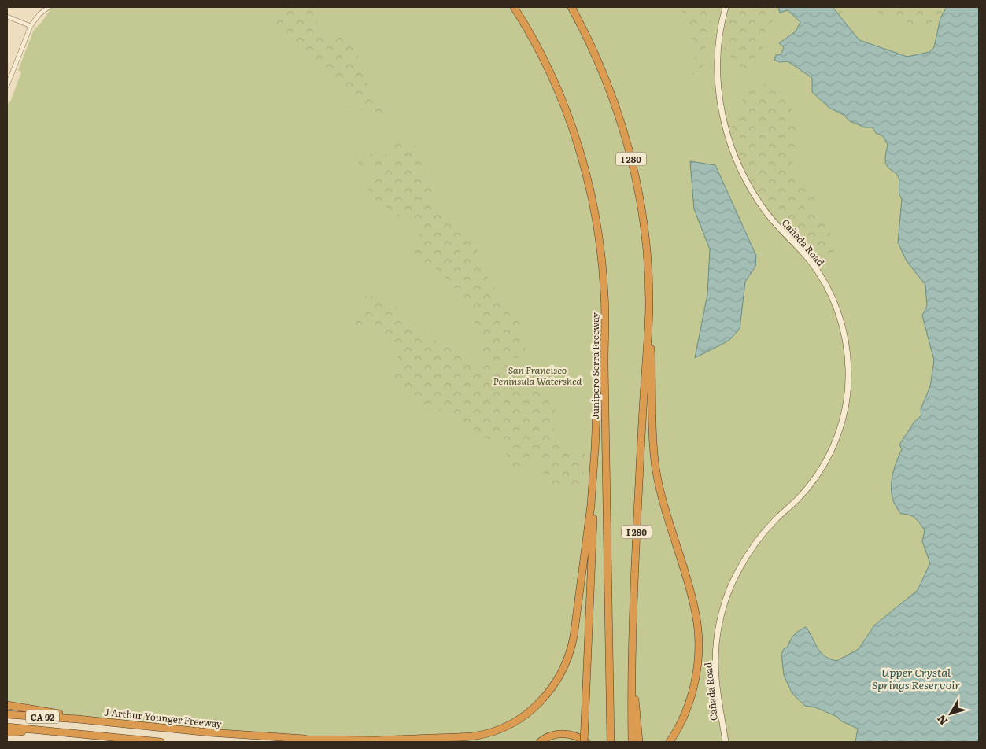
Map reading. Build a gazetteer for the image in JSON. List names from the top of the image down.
{
  "streets": {
    "highway": [
      "I 280",
      "Junipero Serra Freeway",
      "CA 92",
      "J Arthur Younger Freeway"
    ],
    "main road": ["Cañada Road"]
  },
  "water": ["Upper Crystal Springs Reservoir"],
  "parks": ["San Francisco Peninsula Watershed"],
  "north": "bottom left"
}
